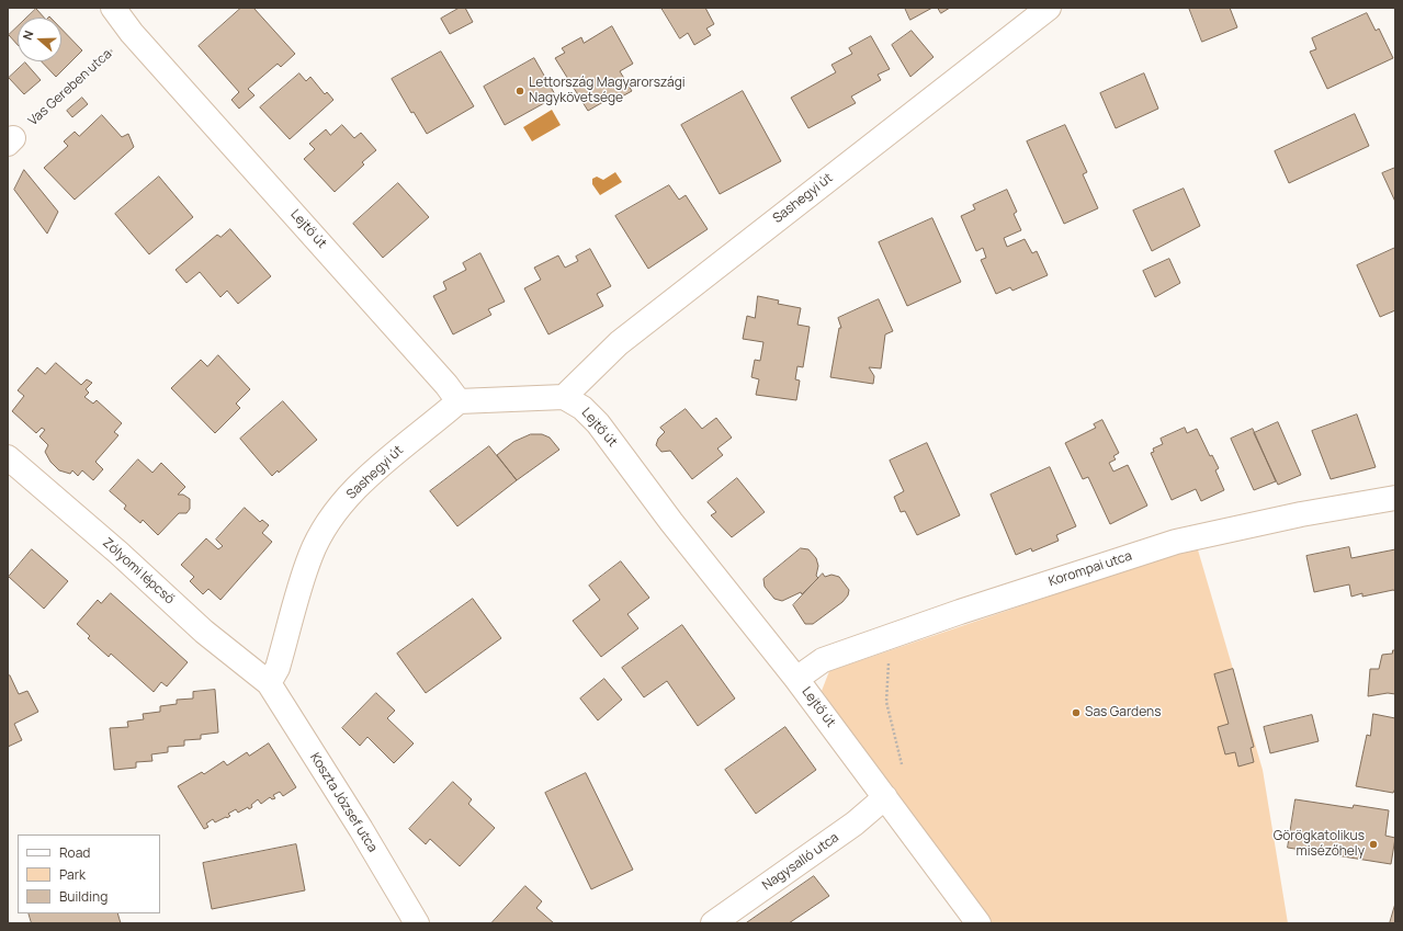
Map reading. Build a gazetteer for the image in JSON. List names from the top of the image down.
{
  "streets": {
    "street": [
      "Sashegyi út",
      "Lejtő út",
      "Korompai utca",
      "Zólyomi lépcső",
      "Koszta József utca",
      "Nagysalló utca"
    ],
    "path": ["Vas Gereben utca"]
  },
  "crossings": [
    ["Vas Gereben utca", "Lejtő út"],
    ["Sashegyi út", "Lejtő út"],
    ["Sashegyi út", "Zólyomi lépcső"],
    ["Sashegyi út", "Koszta József utca"],
    ["Lejtő út", "Korompai utca"],
    ["Lejtő út", "Nagysalló utca"],
    ["Zólyomi lépcső", "Koszta József utca"]
  ],
  "places": ["Lettország Magyarországi Nagykövetsége", "Sas Gardens", "Görögkatolikus misézőhely"],
  "legend": ["Road", "Park", "Building"],
  "north": "left"
}
